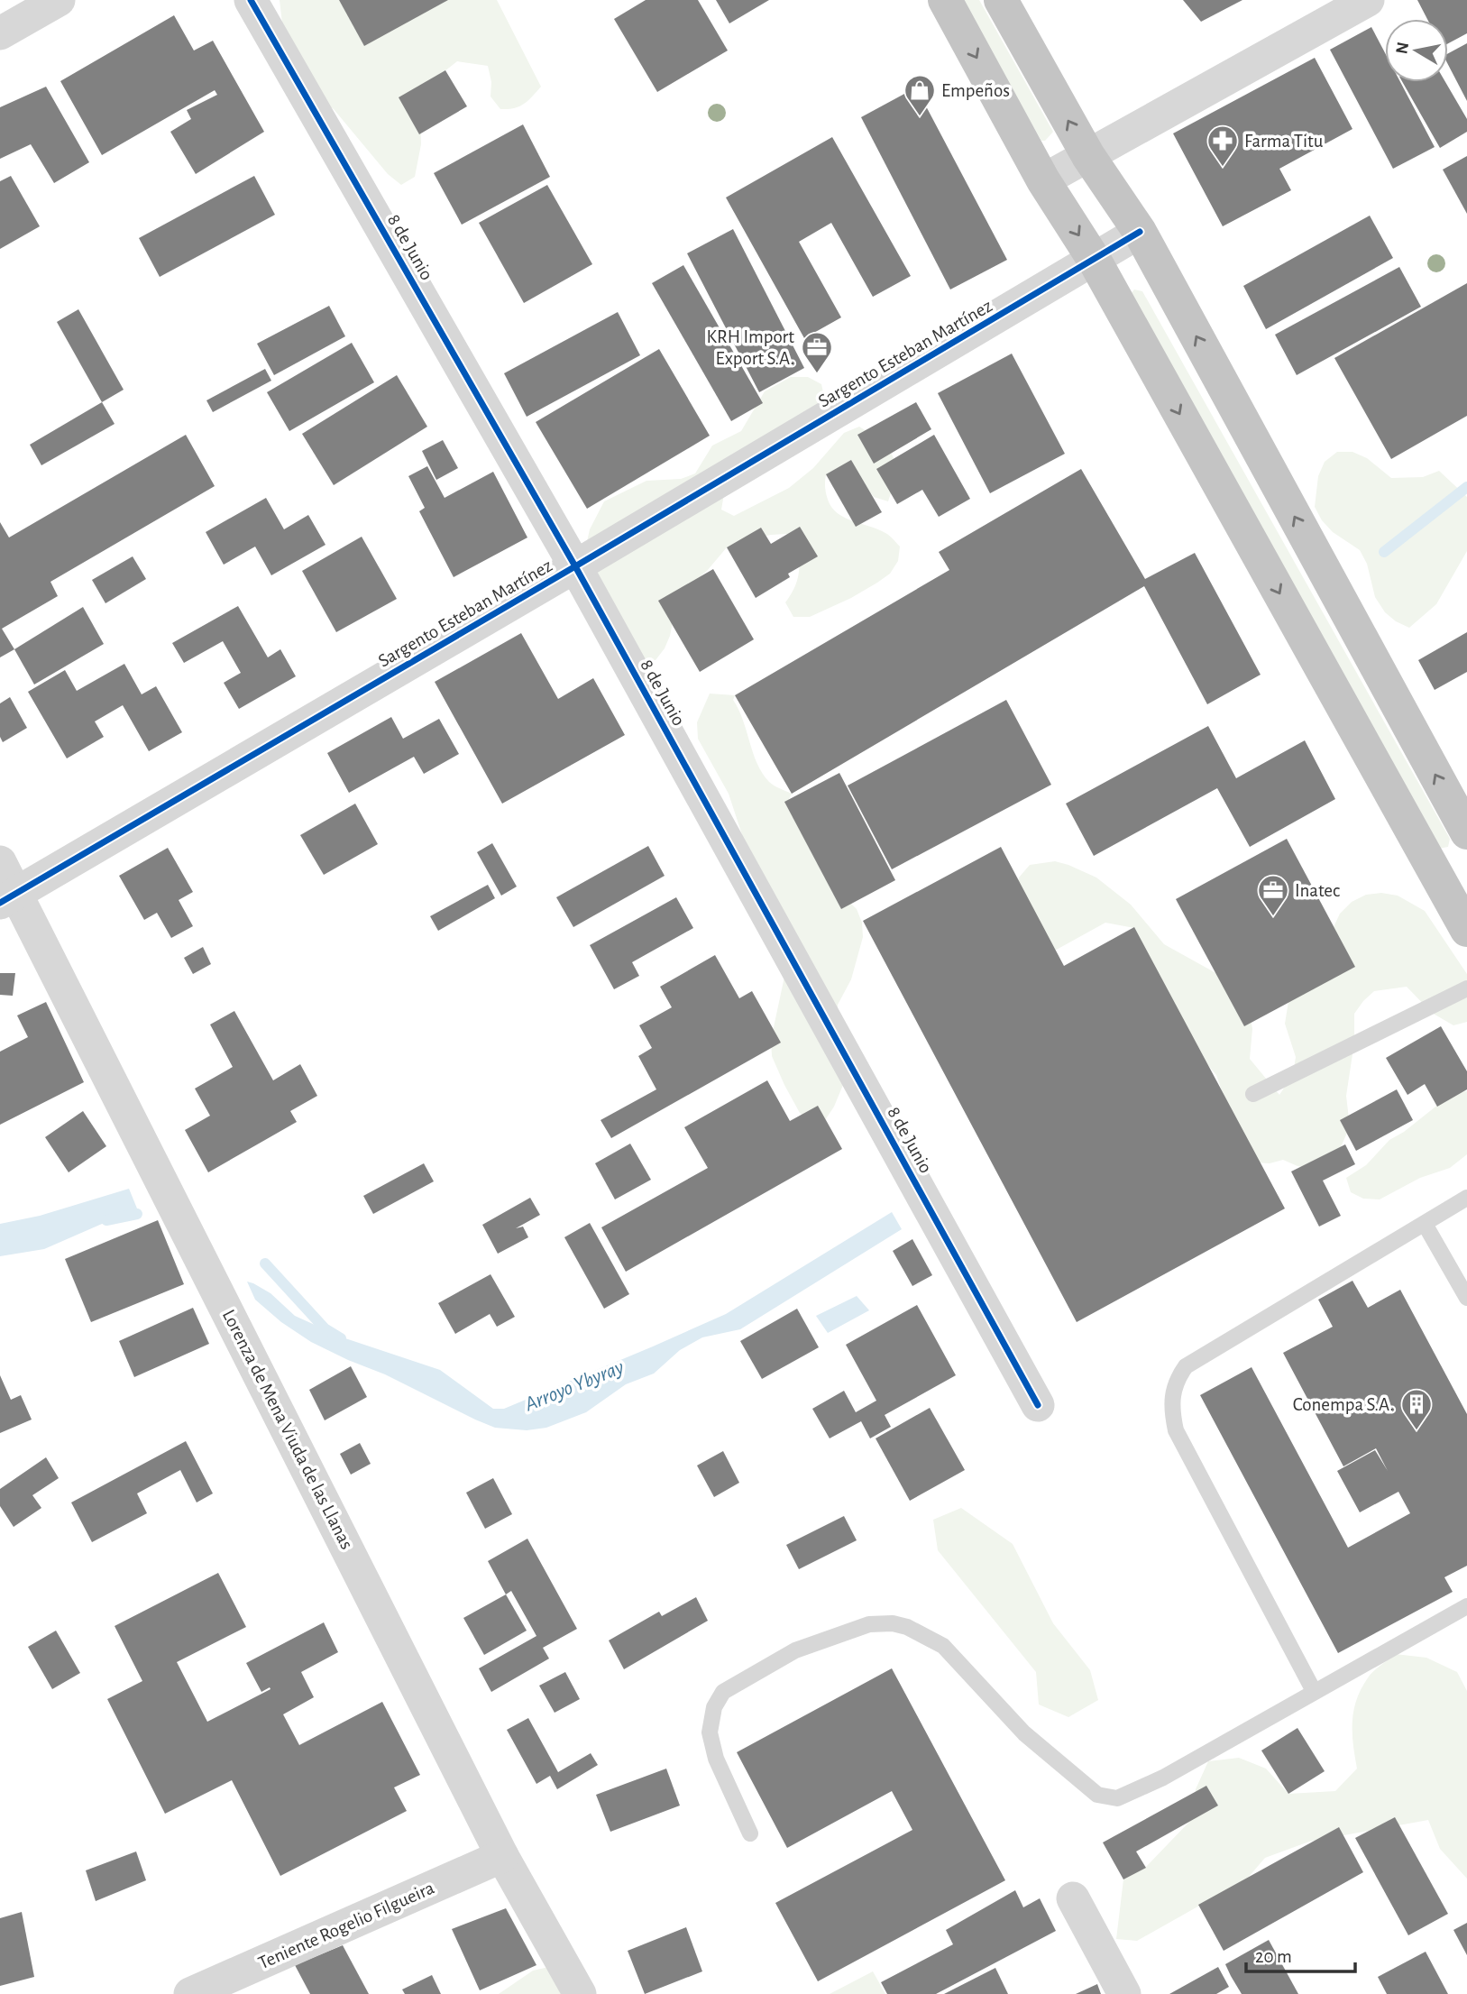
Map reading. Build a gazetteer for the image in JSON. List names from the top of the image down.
{
  "streets": {
    "street": [
      "8 de Junio",
      "Sargento Esteban Martínez",
      "Lorenza de Mena Viuda de las Llanas",
      "Teniente Rogelio Filgueira"
    ]
  },
  "crossings": [
    ["8 de Junio", "Sargento Esteban Martínez"],
    ["Sargento Esteban Martínez", "Lorenza de Mena Viuda de las Llanas"],
    ["Lorenza de Mena Viuda de las Llanas", "Teniente Rogelio Filgueira"]
  ],
  "water": ["Arroyo Ybyray"],
  "places": {
    "shop": ["Empeños"],
    "pharmacy": ["Farma Titu"],
    "office": ["KRH Import Export S.A.", "Inatec"],
    "building": ["Conempa S.A."]
  },
  "scale_bar": "20 m",
  "north": "left"
}
